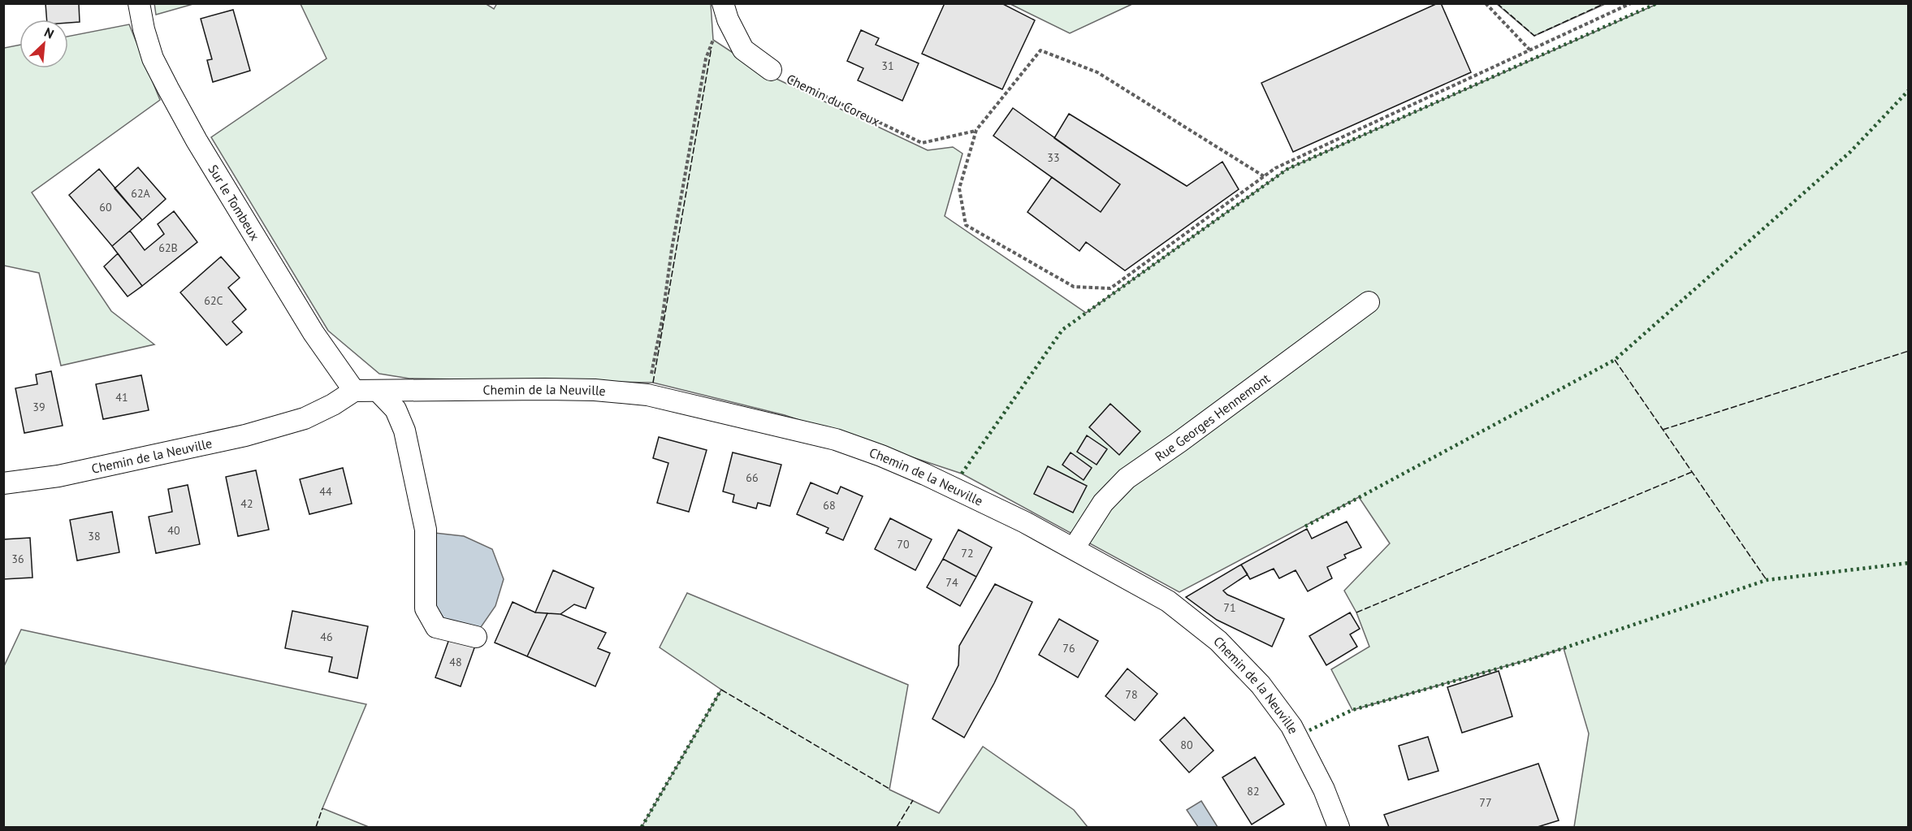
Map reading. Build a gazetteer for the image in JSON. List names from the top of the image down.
{
  "streets": {
    "street": [
      "Chemin du Coreux",
      "Sur le Tombeux",
      "Chemin de la Neuville",
      "Rue Georges Hennemont"
    ]
  },
  "crossings": [
    ["Sur le Tombeux", "Chemin de la Neuville"],
    ["Chemin de la Neuville", "Rue Georges Hennemont"]
  ],
  "house_numbers": [
    "31",
    "33",
    "62A",
    "60",
    "62B",
    "62C",
    "41",
    "39",
    "66",
    "44",
    "42",
    "68",
    "40",
    "38",
    "70",
    "72",
    "36",
    "74",
    "71",
    "46",
    "76",
    "48",
    "78",
    "80",
    "82",
    "77"
  ],
  "north": "top right"
}
